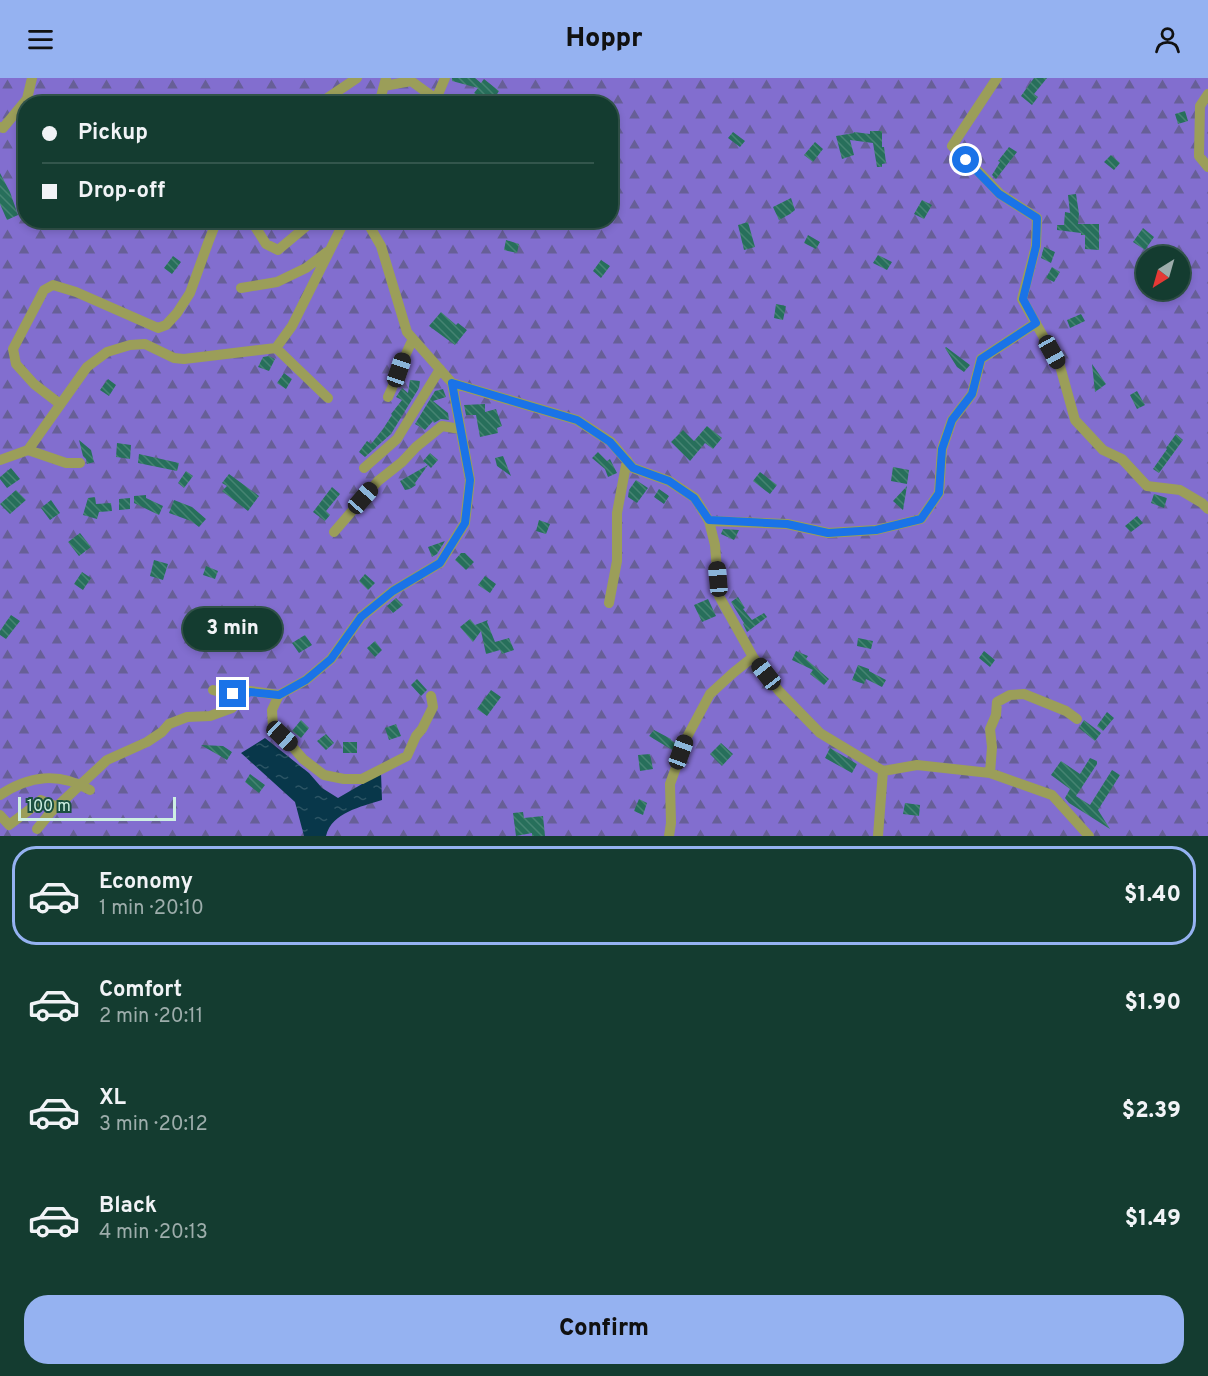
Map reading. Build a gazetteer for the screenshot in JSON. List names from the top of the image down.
{
  "scale_bar": "100 m",
  "north": "bottom left",
  "page": {
    "header": "Hoppr",
    "banner": ["Pickup", "Drop-off"],
    "bubble": "3 min",
    "scale": "100 m",
    "list": [
      {
        "name": "Economy",
        "note": "1 min · 20:10",
        "value": "$1.40"
      },
      {
        "name": "Comfort",
        "note": "2 min · 20:11",
        "value": "$1.90"
      },
      {
        "name": "XL",
        "note": "3 min · 20:12",
        "value": "$2.39"
      },
      {
        "name": "Black",
        "note": "4 min · 20:13",
        "value": "$1.49"
      }
    ],
    "buttons": "Confirm"
  }
}
